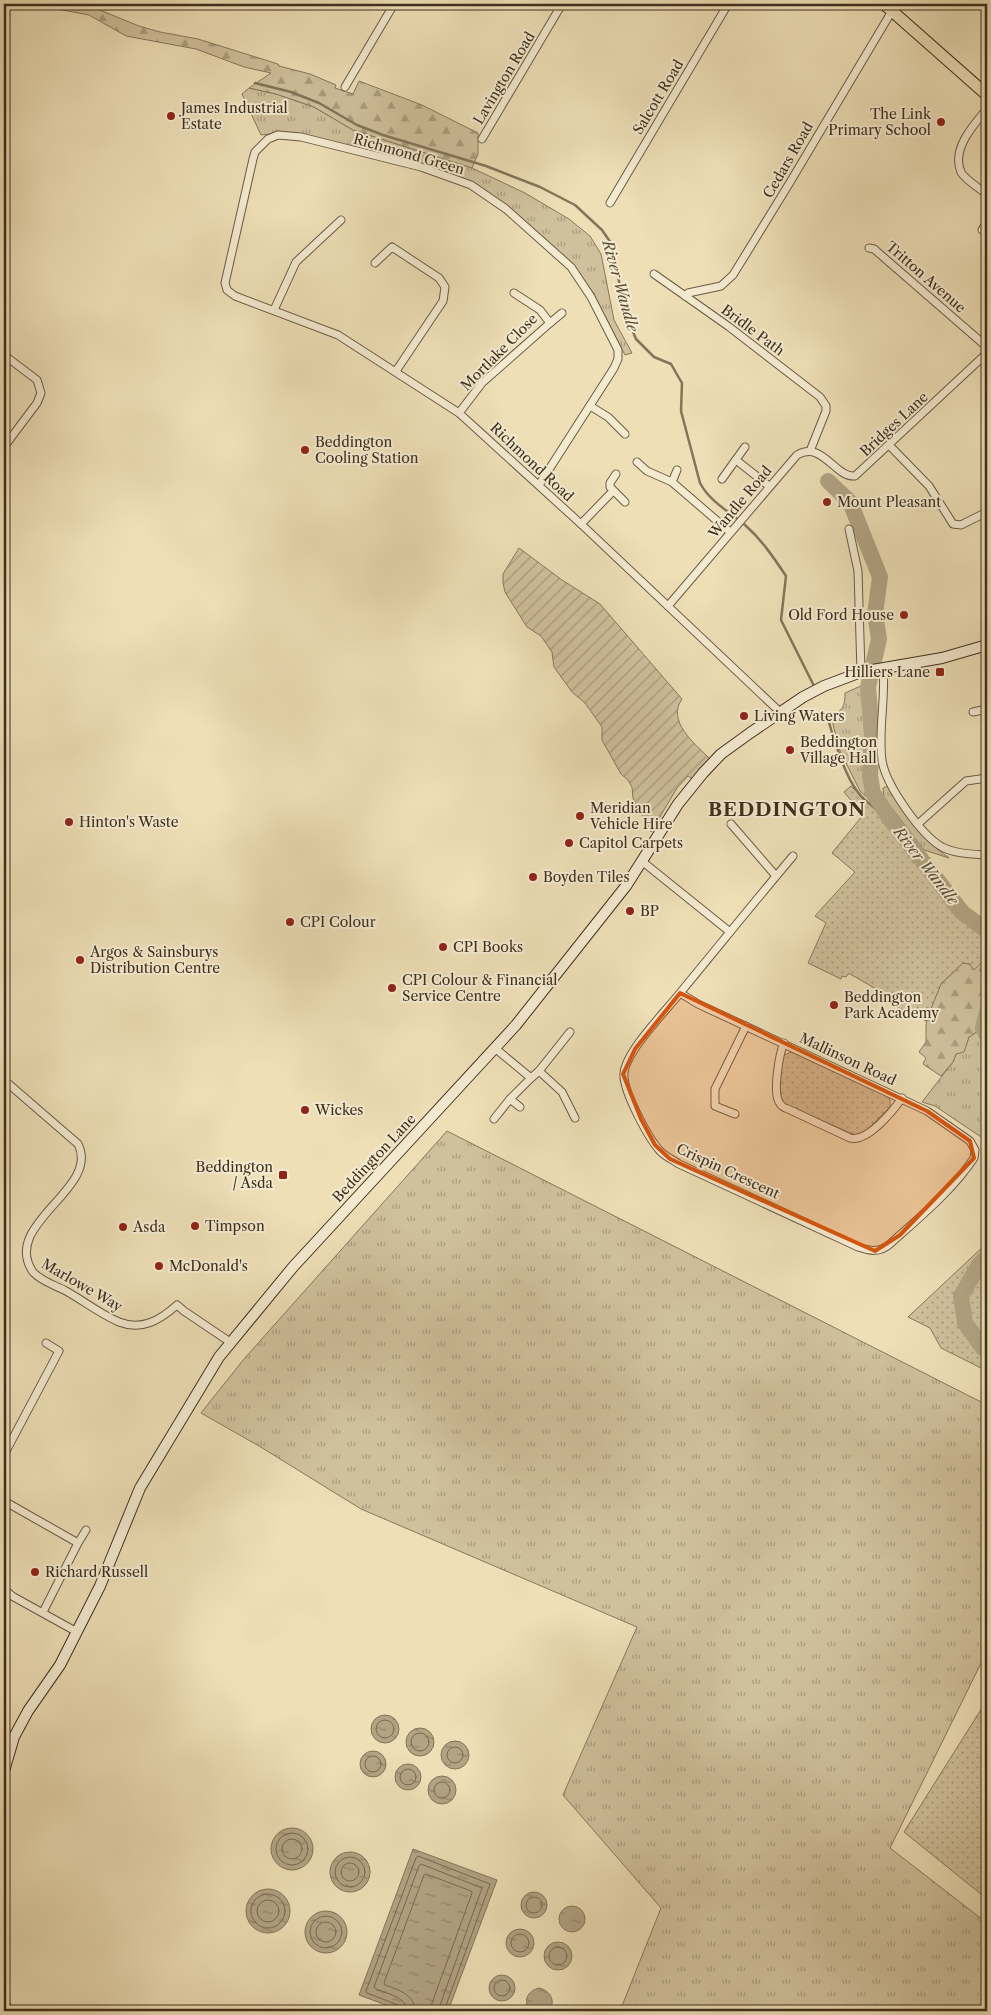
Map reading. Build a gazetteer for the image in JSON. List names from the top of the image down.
{
  "streets": {
    "main road": ["Beddington Lane"],
    "street": [
      "Lavington Road",
      "Salcott Road",
      "Richmond Green",
      "Cedars Road",
      "Tritton Avenue",
      "Bridle Path",
      "Mortlake Close",
      "Bridges Lane",
      "Richmond Road",
      "Wandle Road",
      "Mallinson Road",
      "Crispin Crescent",
      "Marlowe Way"
    ]
  },
  "crossings": [
    ["Richmond Green", "Richmond Road"],
    ["Cedars Road", "Bridle Path"],
    ["Bridle Path", "Bridges Lane"],
    ["Bridle Path", "Wandle Road"],
    ["Mortlake Close", "Richmond Road"],
    ["Bridges Lane", "Wandle Road"],
    ["Richmond Road", "Wandle Road"],
    ["Richmond Road", "Beddington Lane"],
    ["Mallinson Road", "Crispin Crescent"],
    ["Beddington Lane", "Marlowe Way"]
  ],
  "districts": ["BEDDINGTON"],
  "water": ["River Wandle"],
  "places": {
    "other": [
      "James Industrial Estate",
      "The Link Primary School",
      "Beddington Cooling Station",
      "Mount Pleasant",
      "Old Ford House",
      "Living Waters",
      "Beddington Village Hall",
      "Meridian Vehicle Hire",
      "Hinton's Waste",
      "Capitol Carpets",
      "Boyden Tiles",
      "BP",
      "CPI Colour",
      "CPI Books",
      "Argos & Sainsburys Distribution Centre",
      "CPI Colour & Financial Service Centre",
      "Beddington Park Academy",
      "Wickes",
      "Timpson",
      "Asda",
      "McDonald's",
      "Richard Russell"
    ],
    "transit": ["Hilliers Lane", "Beddington / Asda"]
  }
}
